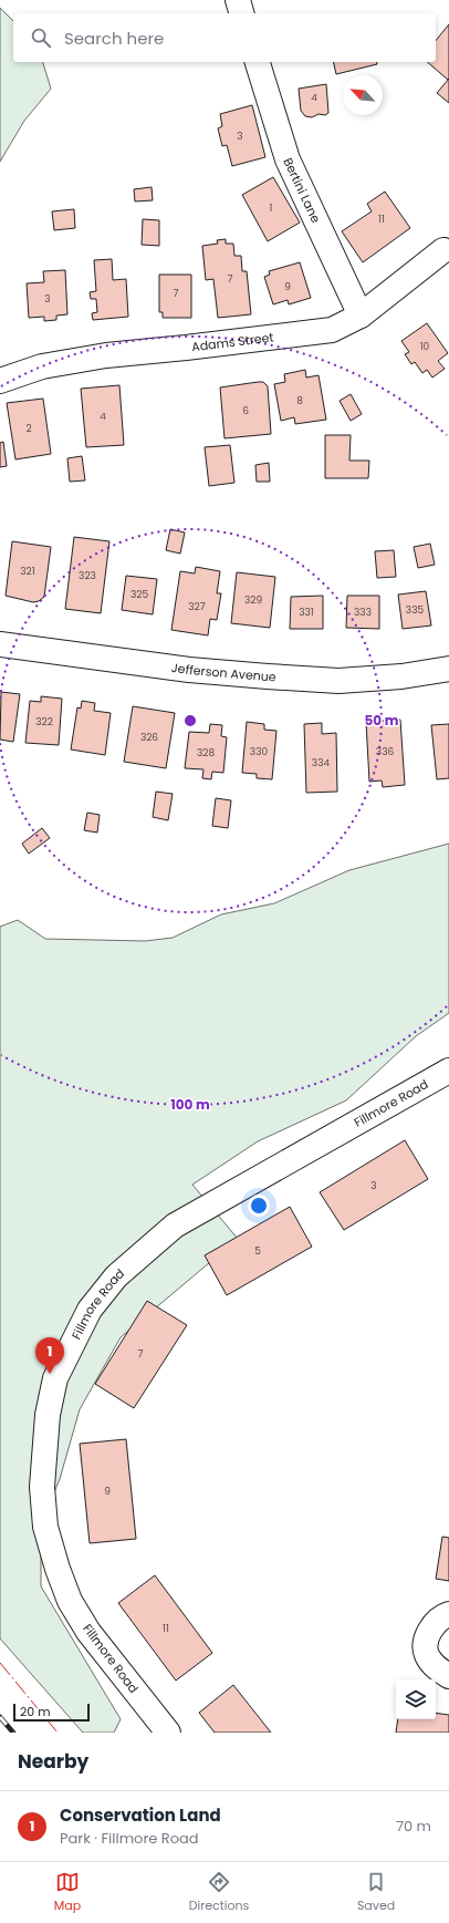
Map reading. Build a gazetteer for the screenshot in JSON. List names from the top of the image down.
{
  "streets": {
    "street": [
      "Bertini Lane",
      "Adams Street",
      "Jefferson Avenue",
      "Fillmore Road"
    ]
  },
  "crossings": [
    ["Bertini Lane", "Adams Street"]
  ],
  "house_numbers": [
    "4",
    "3",
    "1",
    "11",
    "7",
    "9",
    "7",
    "3",
    "10",
    "8",
    "6",
    "4",
    "2",
    "321",
    "323",
    "325",
    "329",
    "327",
    "335",
    "331",
    "333",
    "322",
    "326",
    "330",
    "336",
    "328",
    "334",
    "3",
    "5",
    "7",
    "9",
    "11"
  ],
  "scale_bar": "20 m",
  "north": "top left",
  "page": {
    "search": "Search here",
    "pins": "1",
    "scale": "20 m",
    "heading": "Nearby",
    "list": [
      {
        "mark": "1",
        "name": "Conservation Land",
        "note": "Park · Fillmore Road",
        "value": "70 m"
      }
    ],
    "nav": ["Map", "Directions", "Saved"]
  },
  "rings": ["50 m", "100 m"]
}
